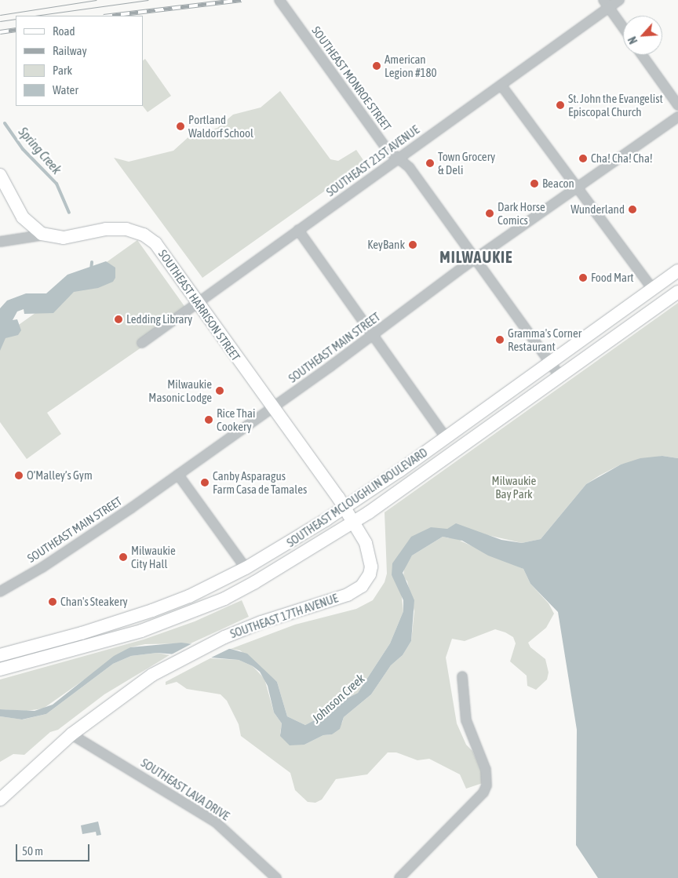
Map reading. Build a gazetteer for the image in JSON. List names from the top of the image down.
{
  "streets": {
    "main road": ["SOUTHEAST HARRISON STREET", "SOUTHEAST MCLOUGHLIN BOULEVARD", "SOUTHEAST 17TH AVENUE"],
    "street": [
      "SOUTHEAST MONROE STREET",
      "SOUTHEAST 21ST AVENUE",
      "SOUTHEAST MAIN STREET",
      "SOUTHEAST LAVA DRIVE"
    ]
  },
  "crossings": [
    ["SOUTHEAST MONROE STREET", "SOUTHEAST 21ST AVENUE"],
    ["SOUTHEAST MONROE STREET", "SOUTHEAST MAIN STREET"],
    ["SOUTHEAST MONROE STREET", "SOUTHEAST MCLOUGHLIN BOULEVARD"],
    ["SOUTHEAST 21ST AVENUE", "SOUTHEAST HARRISON STREET"],
    ["SOUTHEAST HARRISON STREET", "SOUTHEAST MAIN STREET"],
    ["SOUTHEAST HARRISON STREET", "SOUTHEAST MCLOUGHLIN BOULEVARD"],
    ["SOUTHEAST HARRISON STREET", "SOUTHEAST 17TH AVENUE"],
    ["SOUTHEAST MCLOUGHLIN BOULEVARD", "SOUTHEAST 17TH AVENUE"],
    ["SOUTHEAST 17TH AVENUE", "SOUTHEAST LAVA DRIVE"]
  ],
  "districts": ["MILWAUKIE"],
  "water": ["Spring Creek", "Johnson Creek"],
  "parks": ["Milwaukie Bay Park"],
  "places": [
    "American Legion #180",
    "St. John the Evangelist Episcopal Church",
    "Portland Waldorf School",
    "Cha! Cha! Cha!",
    "Town Grocery & Deli",
    "Beacon",
    "Wunderland",
    "Dark Horse Comics",
    "KeyBank",
    "Food Mart",
    "Ledding Library",
    "Gramma's Corner Restaurant",
    "Milwaukie Masonic Lodge",
    "Rice Thai Cookery",
    "O’Malley’s Gym",
    "Canby Asparagus Farm Casa de Tamales",
    "Milwaukie City Hall",
    "Chan's Steakery"
  ],
  "legend": [
    "Road",
    "Railway",
    "Park",
    "Water"
  ],
  "scale_bar": "50 m",
  "north": "bottom left"
}
